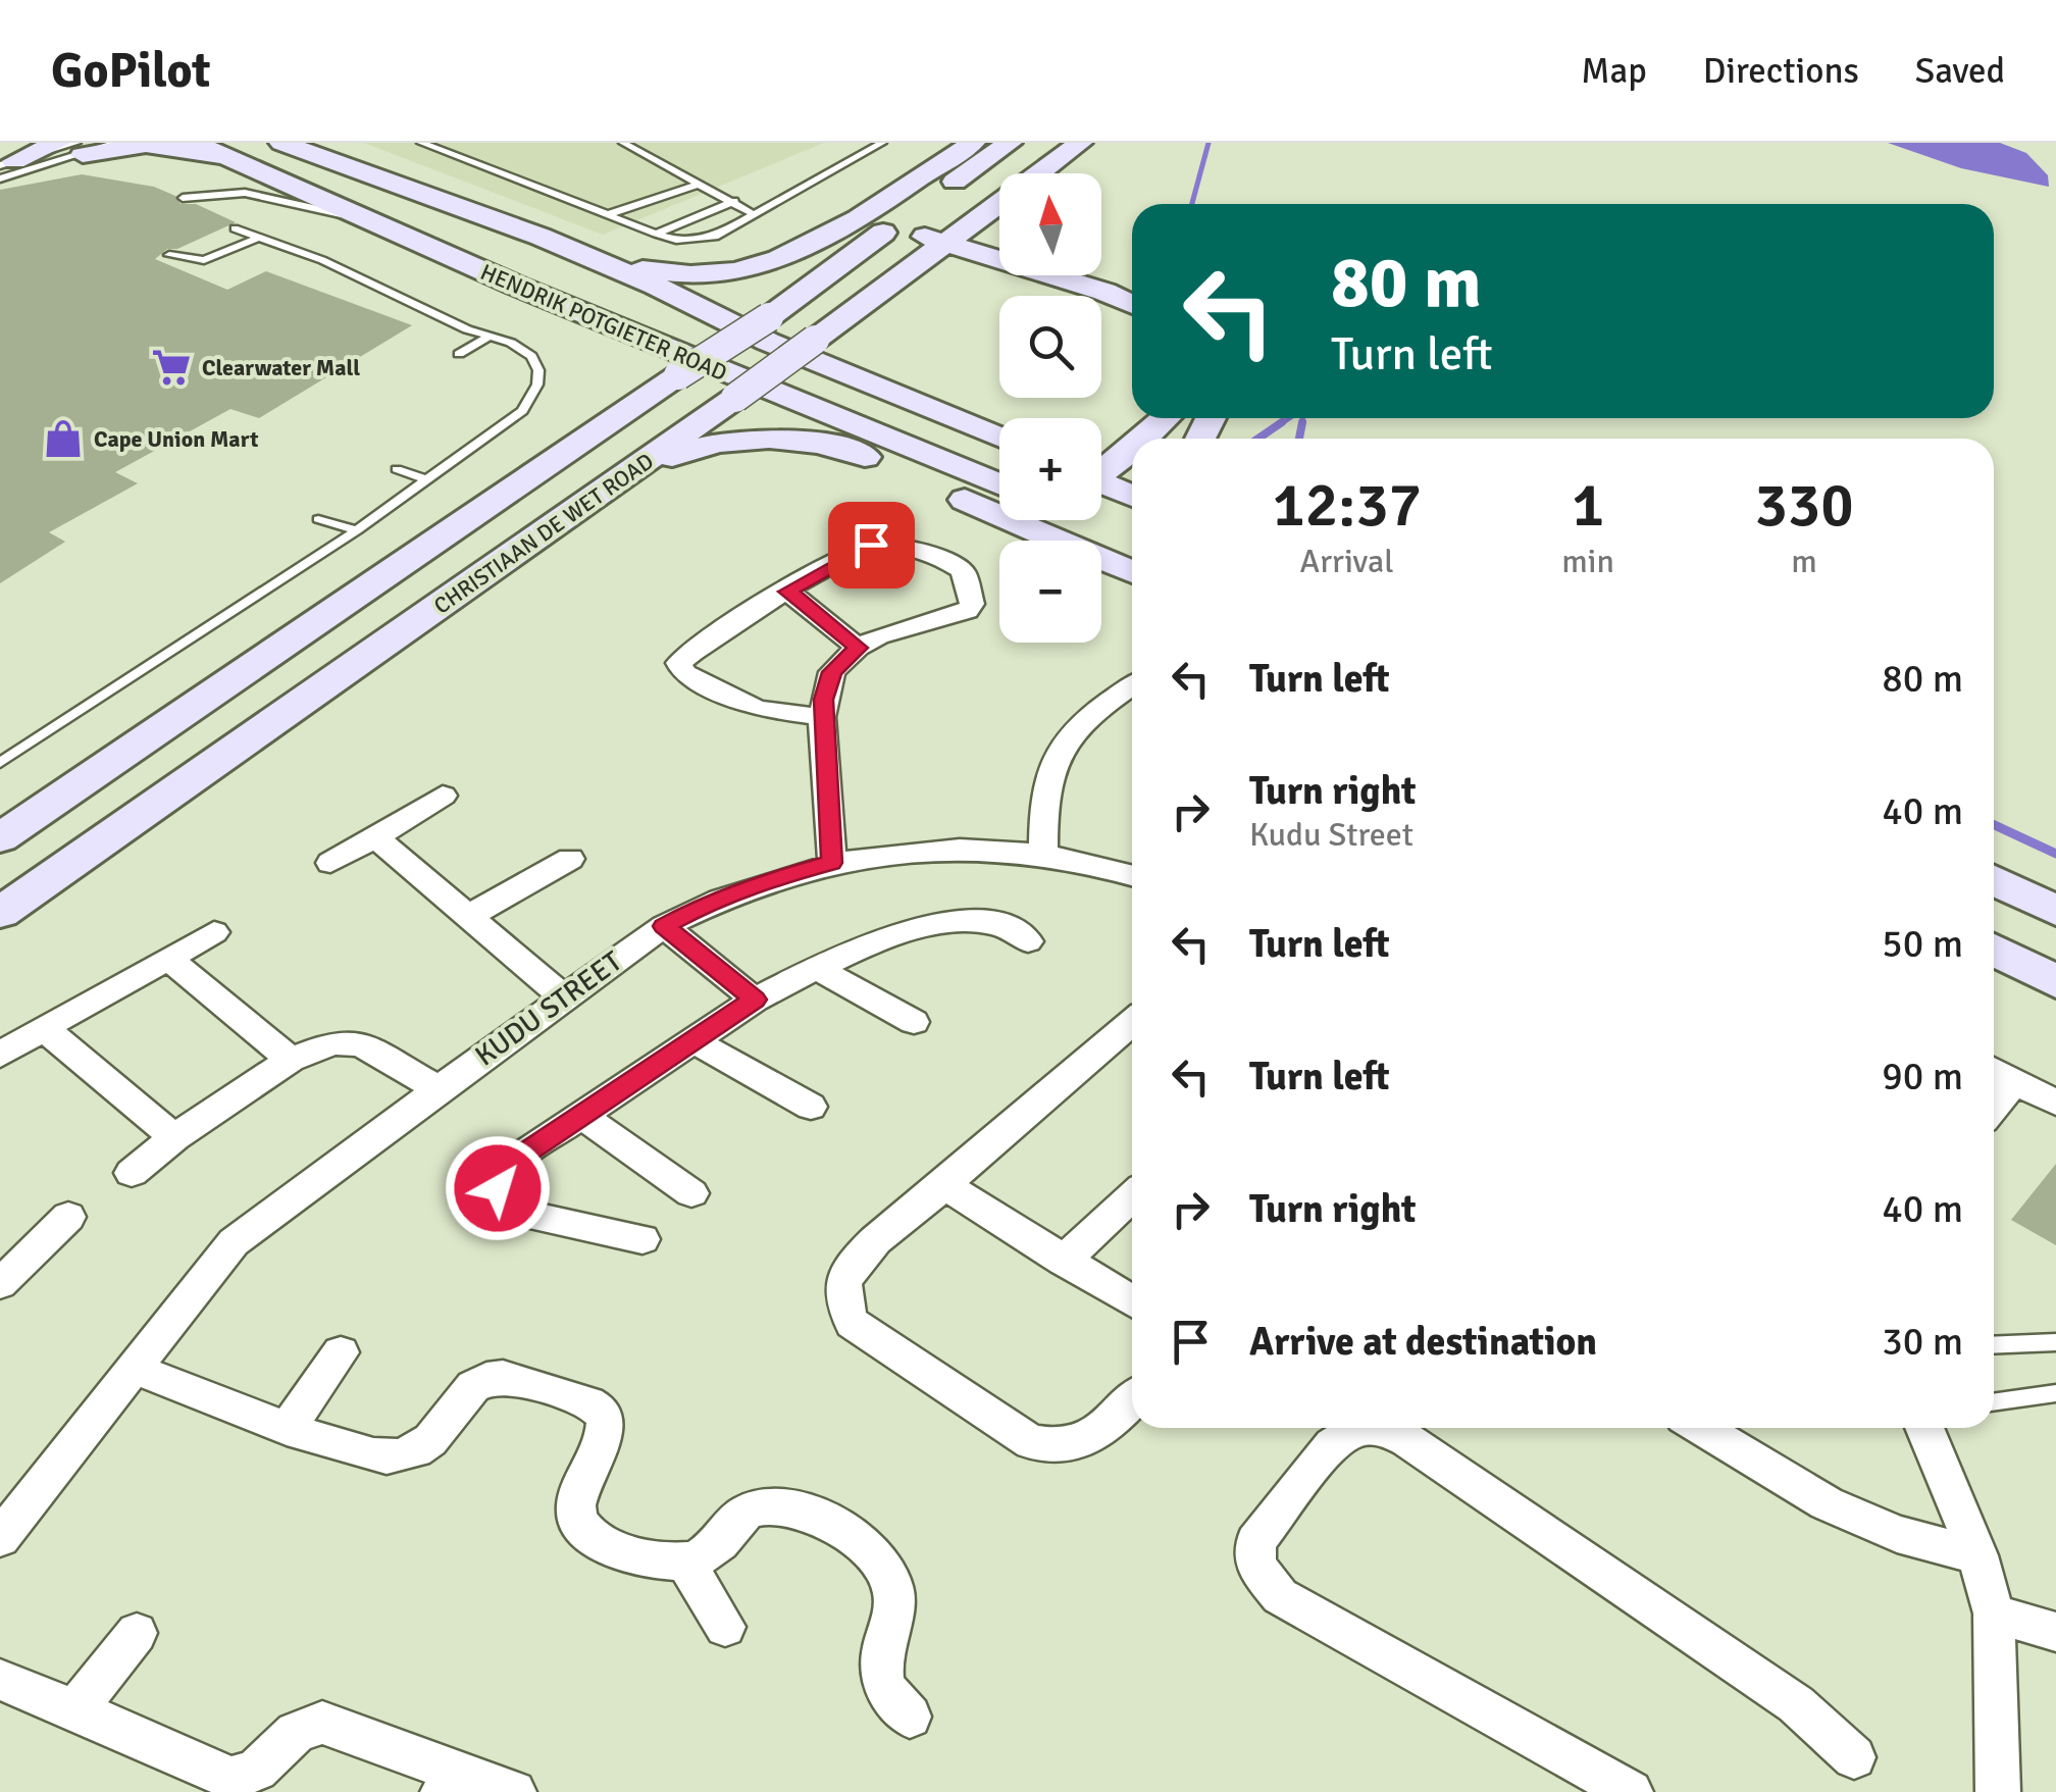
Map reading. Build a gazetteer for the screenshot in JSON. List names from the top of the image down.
{
  "streets": {
    "main road": ["HENDRIK POTGIETER ROAD", "CHRISTIAAN DE WET ROAD"],
    "street": ["KUDU STREET"]
  },
  "places": {
    "supermarket": ["Clearwater Mall"],
    "shop": ["Cape Union Mart"]
  },
  "north": "top",
  "page": {
    "header": "GoPilot",
    "nav": ["Map", "Directions", "Saved"],
    "map_buttons": ["+", "−"],
    "turn": ["80 m", "Turn left"],
    "eta": [
      "12:37",
      "Arrival",
      "1",
      "min",
      "330",
      "m"
    ],
    "list": [
      {
        "name": "Turn left",
        "value": "80 m"
      },
      {
        "name": "Turn right",
        "note": "Kudu Street",
        "value": "40 m"
      },
      {
        "name": "Turn left",
        "value": "50 m"
      },
      {
        "name": "Turn left",
        "value": "90 m"
      },
      {
        "name": "Turn right",
        "value": "40 m"
      },
      {
        "name": "Arrive at destination",
        "value": "30 m"
      }
    ]
  }
}
